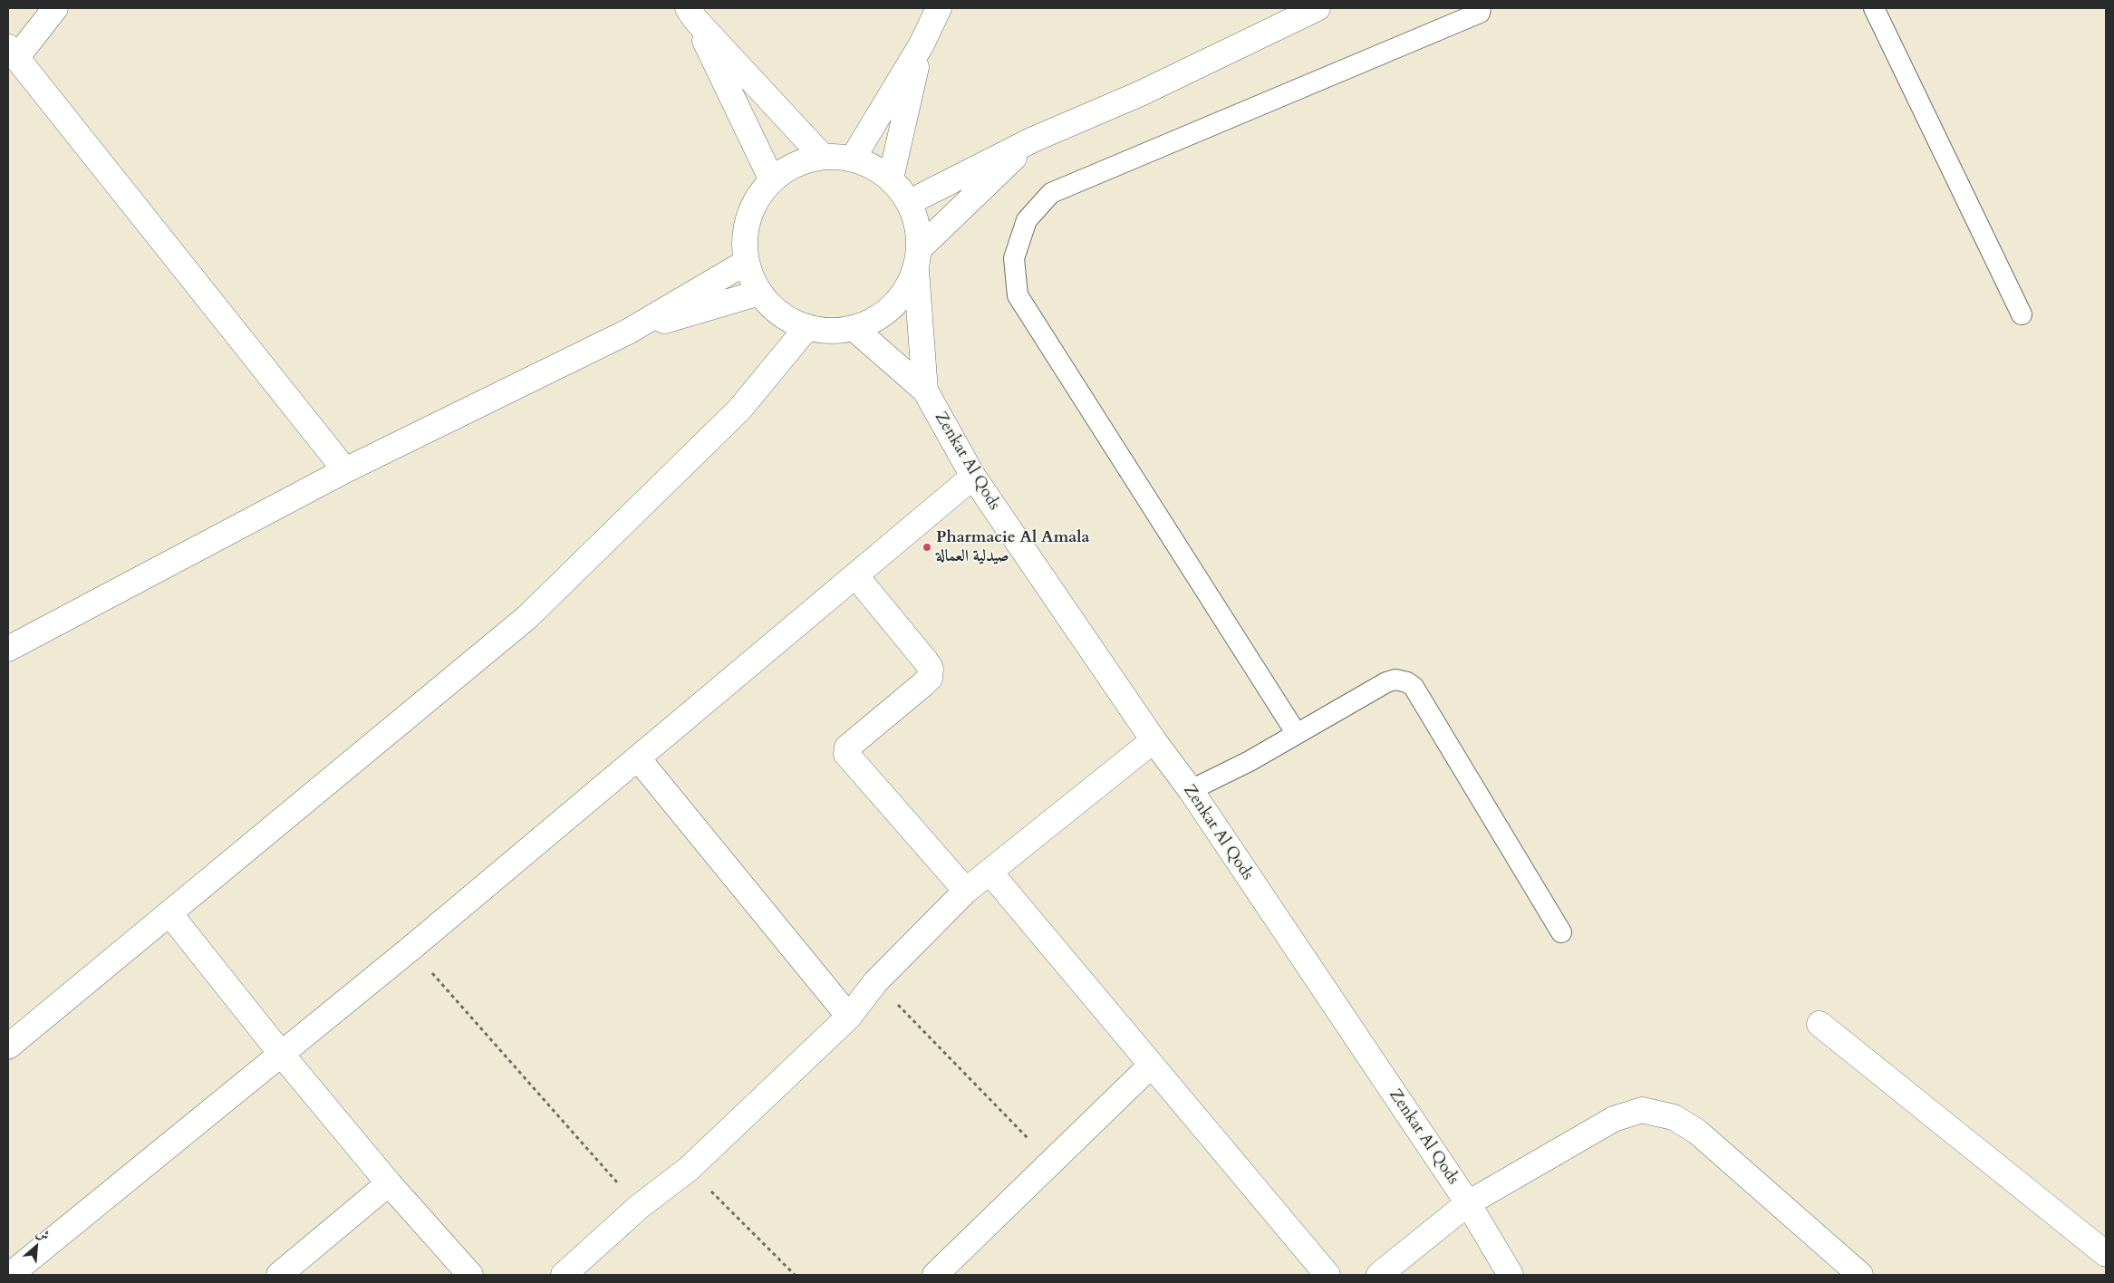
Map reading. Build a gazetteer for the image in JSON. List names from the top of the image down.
{
  "streets": {
    "street": ["Zenkat Al Qods"]
  },
  "places": ["Pharmacie Al Amala صيدلية العمالة"],
  "north": "top right"
}
